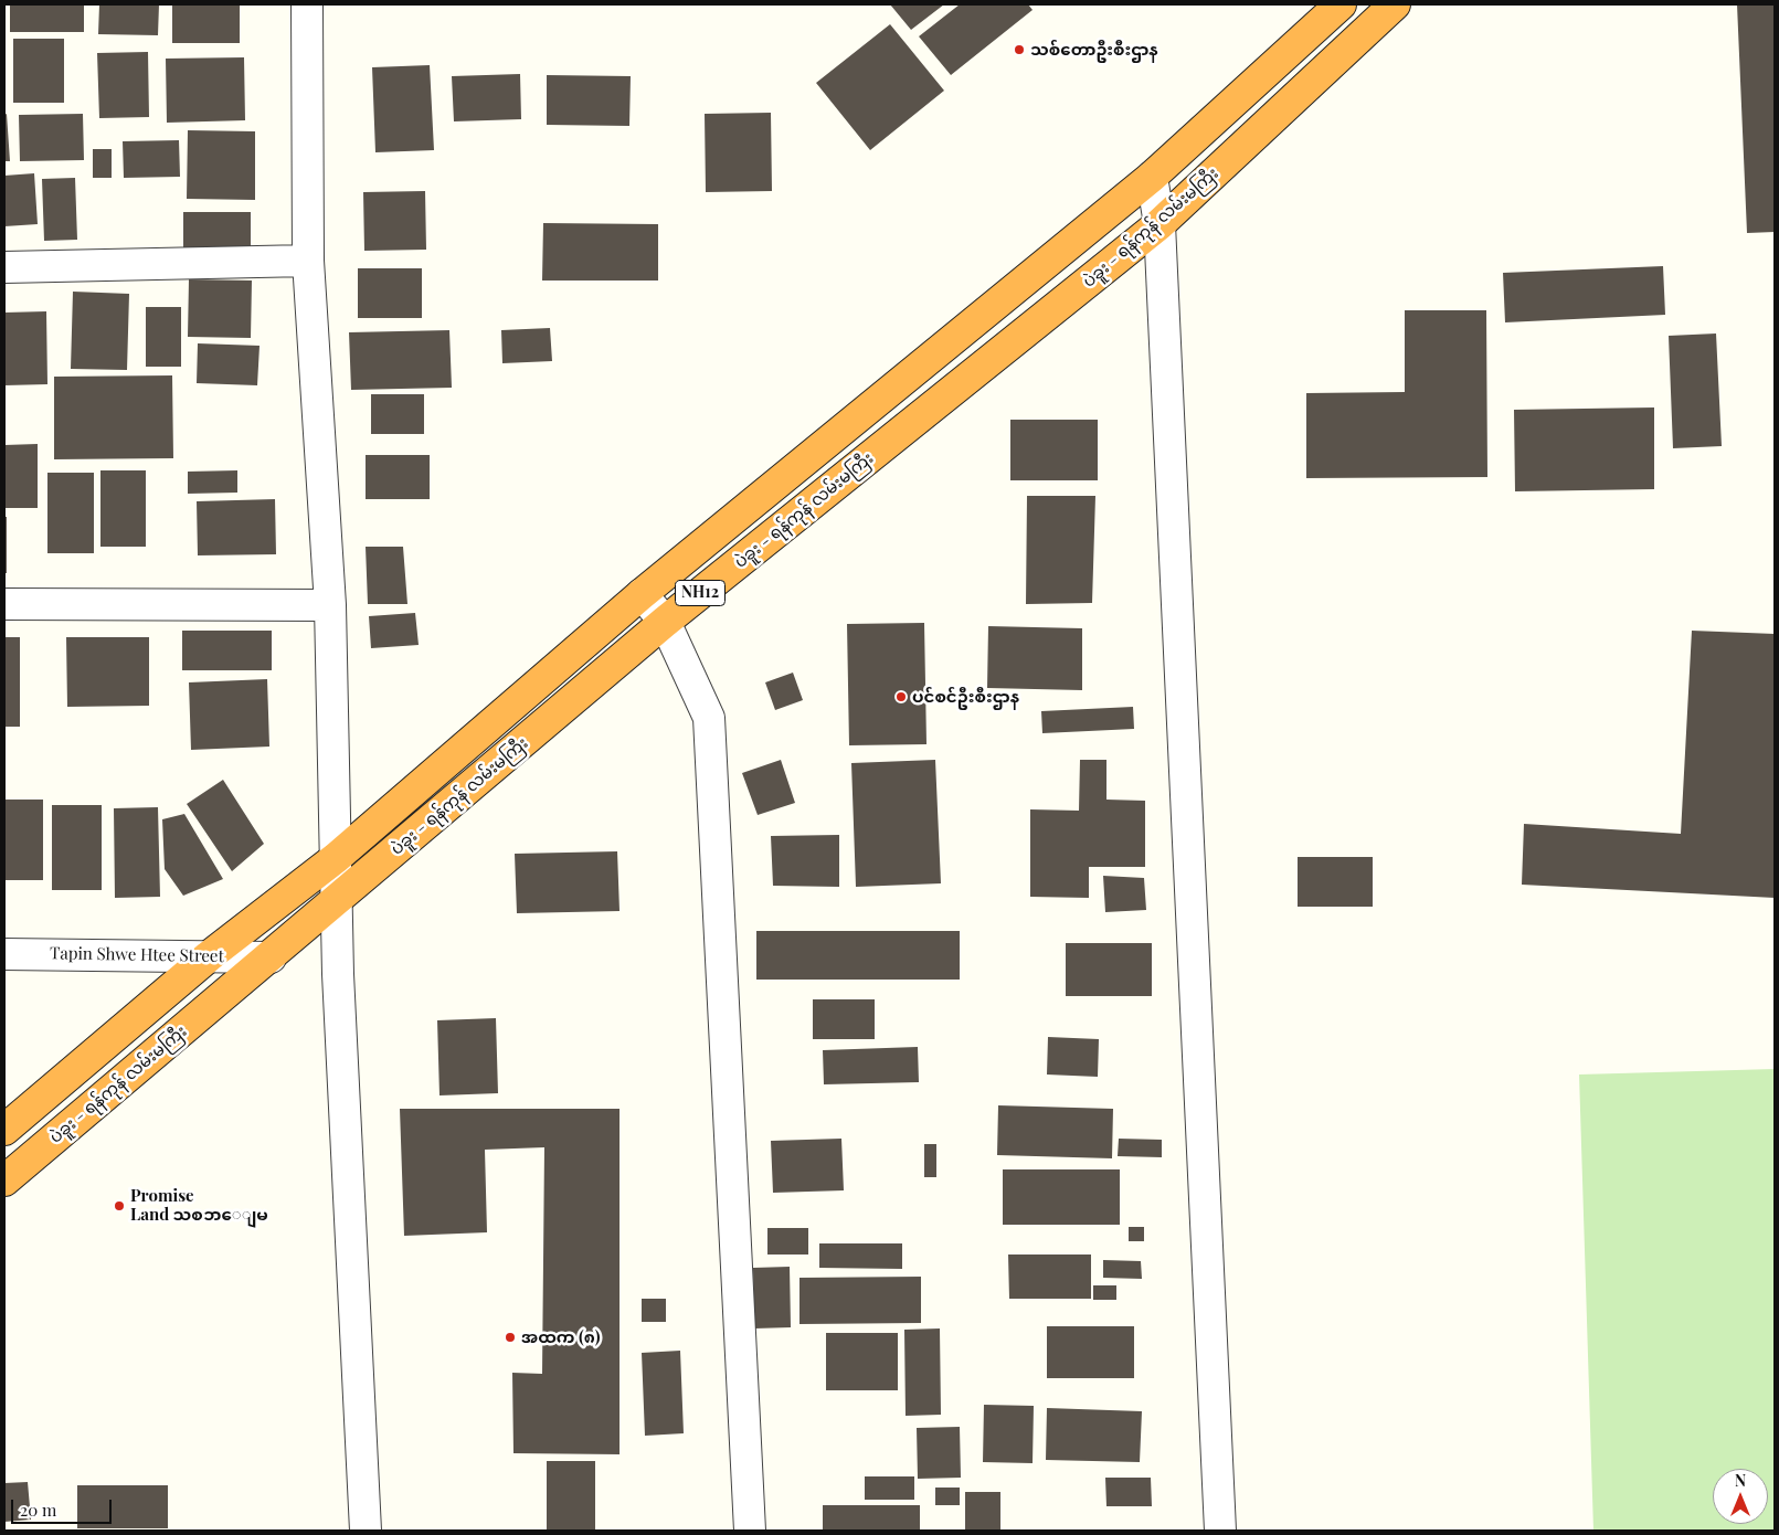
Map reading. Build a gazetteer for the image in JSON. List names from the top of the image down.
{
  "streets": {
    "highway": ["ပဲခူး - ရန်ကုန် လမ်းမကြီး", "NH12"],
    "street": ["Tapin Shwe Htee Street"]
  },
  "crossings": [
    ["ပဲခူး - ရန်ကုန် လမ်းမကြီး", "Tapin Shwe Htee Street"]
  ],
  "places": [
    "သစ်တောဦးစီးဌာန",
    "ပင်စင်ဦးစီးဌာန",
    "Promise Land သစၥာေျမ",
    "အထက (၈)"
  ],
  "scale_bar": "20 m",
  "north": "top"
}
